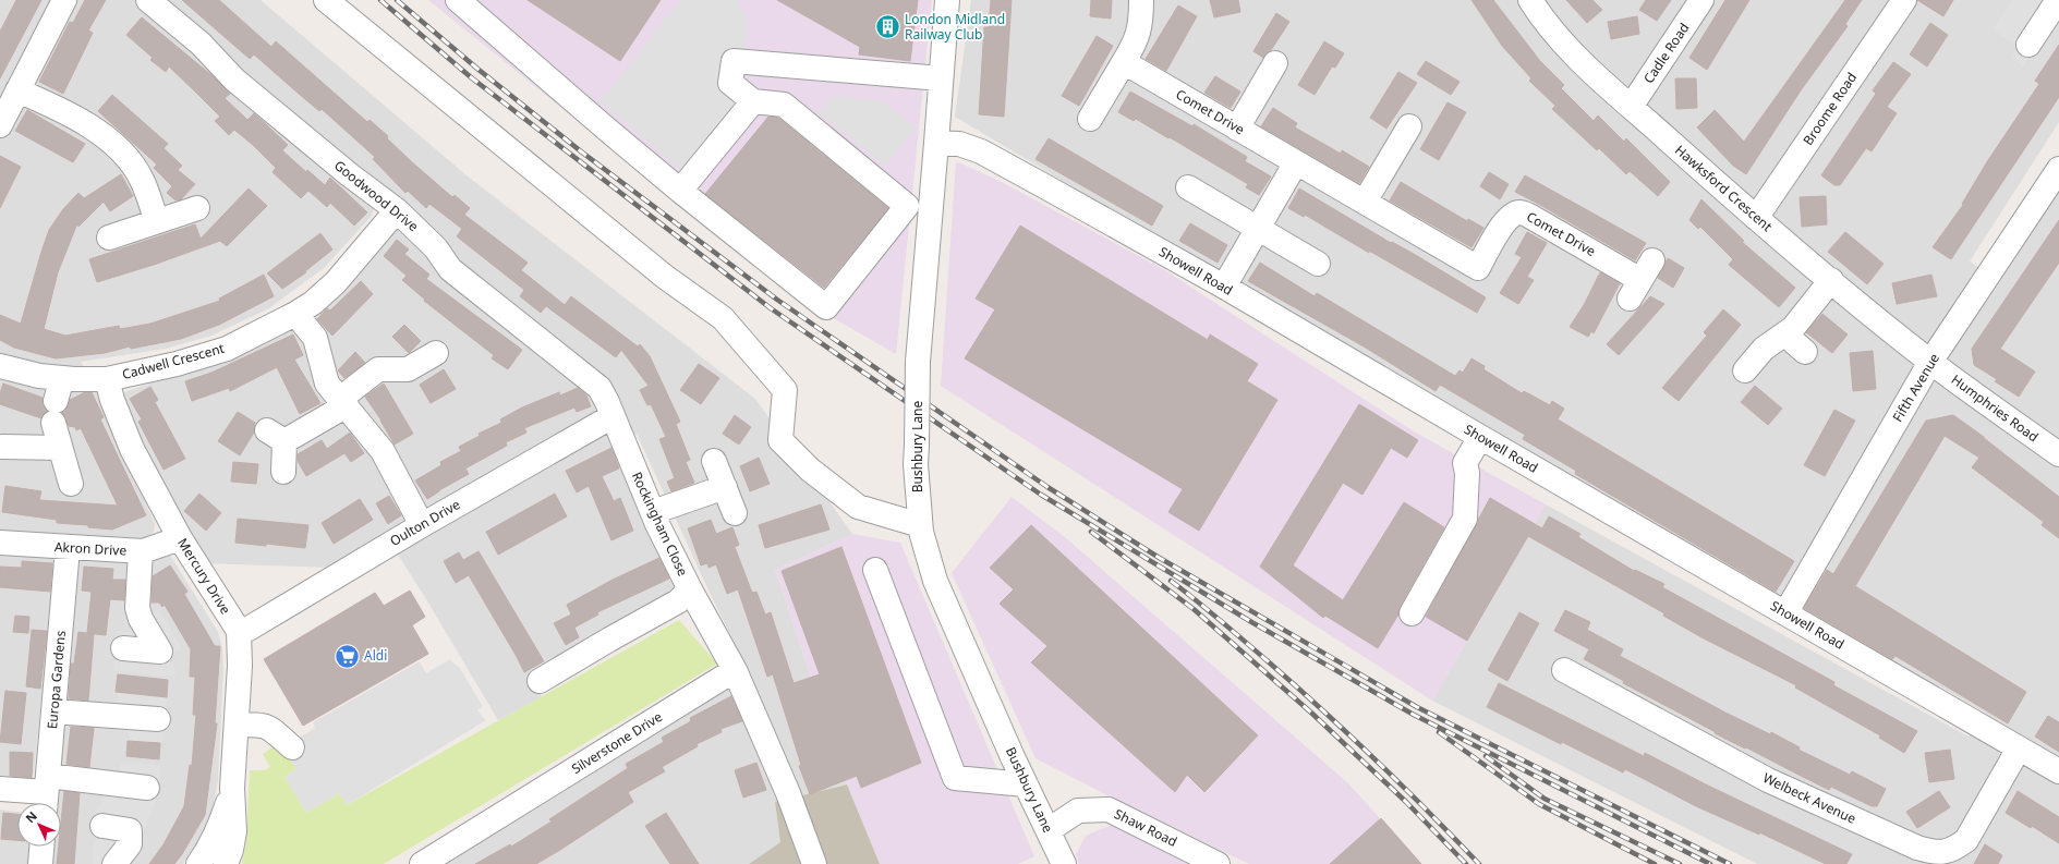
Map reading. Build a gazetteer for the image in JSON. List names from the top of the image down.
{
  "streets": {
    "street": [
      "Cadle Road",
      "Broome Road",
      "Comet Drive",
      "Hawksford Crescent",
      "Goodwood Drive",
      "Showell Road",
      "Cadwell Crescent",
      "Fifth Avenue",
      "Humphries Road",
      "Bushbury Lane",
      "Oulton Drive",
      "Rockingham Close",
      "Akron Drive",
      "Mercury Drive",
      "Europa Gardens",
      "Silverstone Drive",
      "Welbeck Avenue",
      "Shaw Road"
    ]
  },
  "crossings": [
    ["Cadle Road", "Hawksford Crescent"],
    ["Broome Road", "Hawksford Crescent"],
    ["Hawksford Crescent", "Fifth Avenue"],
    ["Hawksford Crescent", "Humphries Road"],
    ["Goodwood Drive", "Cadwell Crescent"],
    ["Goodwood Drive", "Oulton Drive"],
    ["Goodwood Drive", "Rockingham Close"],
    ["Showell Road", "Fifth Avenue"],
    ["Showell Road", "Bushbury Lane"],
    ["Showell Road", "Welbeck Avenue"],
    ["Cadwell Crescent", "Mercury Drive"],
    ["Fifth Avenue", "Humphries Road"],
    ["Bushbury Lane", "Shaw Road"],
    ["Oulton Drive", "Rockingham Close"],
    ["Oulton Drive", "Mercury Drive"],
    ["Akron Drive", "Mercury Drive"],
    ["Akron Drive", "Europa Gardens"]
  ],
  "places": {
    "building": ["London Midland Railway Club"],
    "supermarket": ["Aldi"]
  },
  "north": "top left"
}
